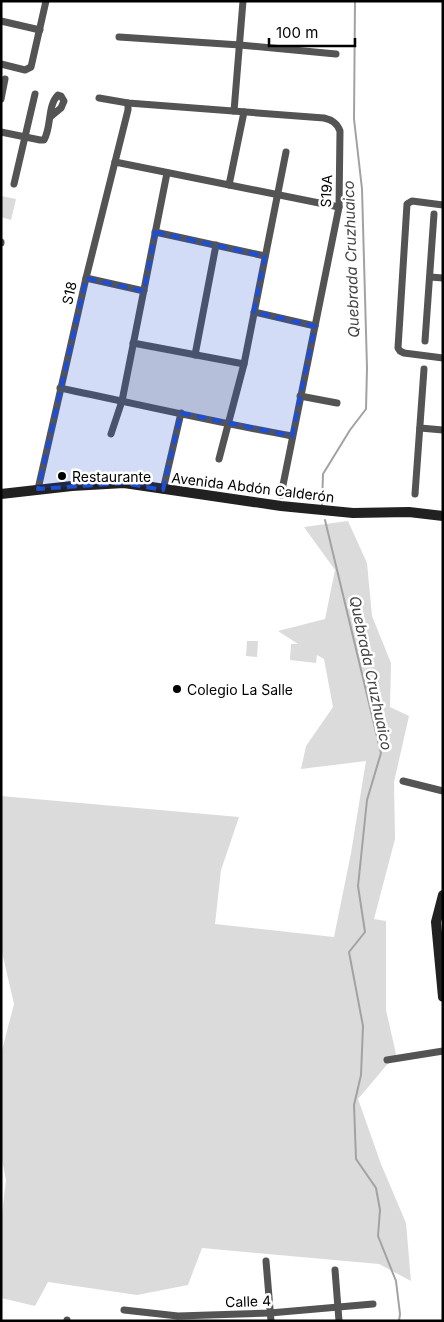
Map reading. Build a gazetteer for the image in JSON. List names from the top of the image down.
{
  "streets": {
    "street": [
      "S19A",
      "S18",
      "Avenida Abdón Calderón",
      "Calle 4"
    ]
  },
  "crossings": [
    ["S19A", "S18"],
    ["S18", "Avenida Abdón Calderón"]
  ],
  "water": ["Quebrada Cruzhuaico"],
  "places": ["Restaurante", "Colegio La Salle"],
  "scale_bar": "100 m"
}
